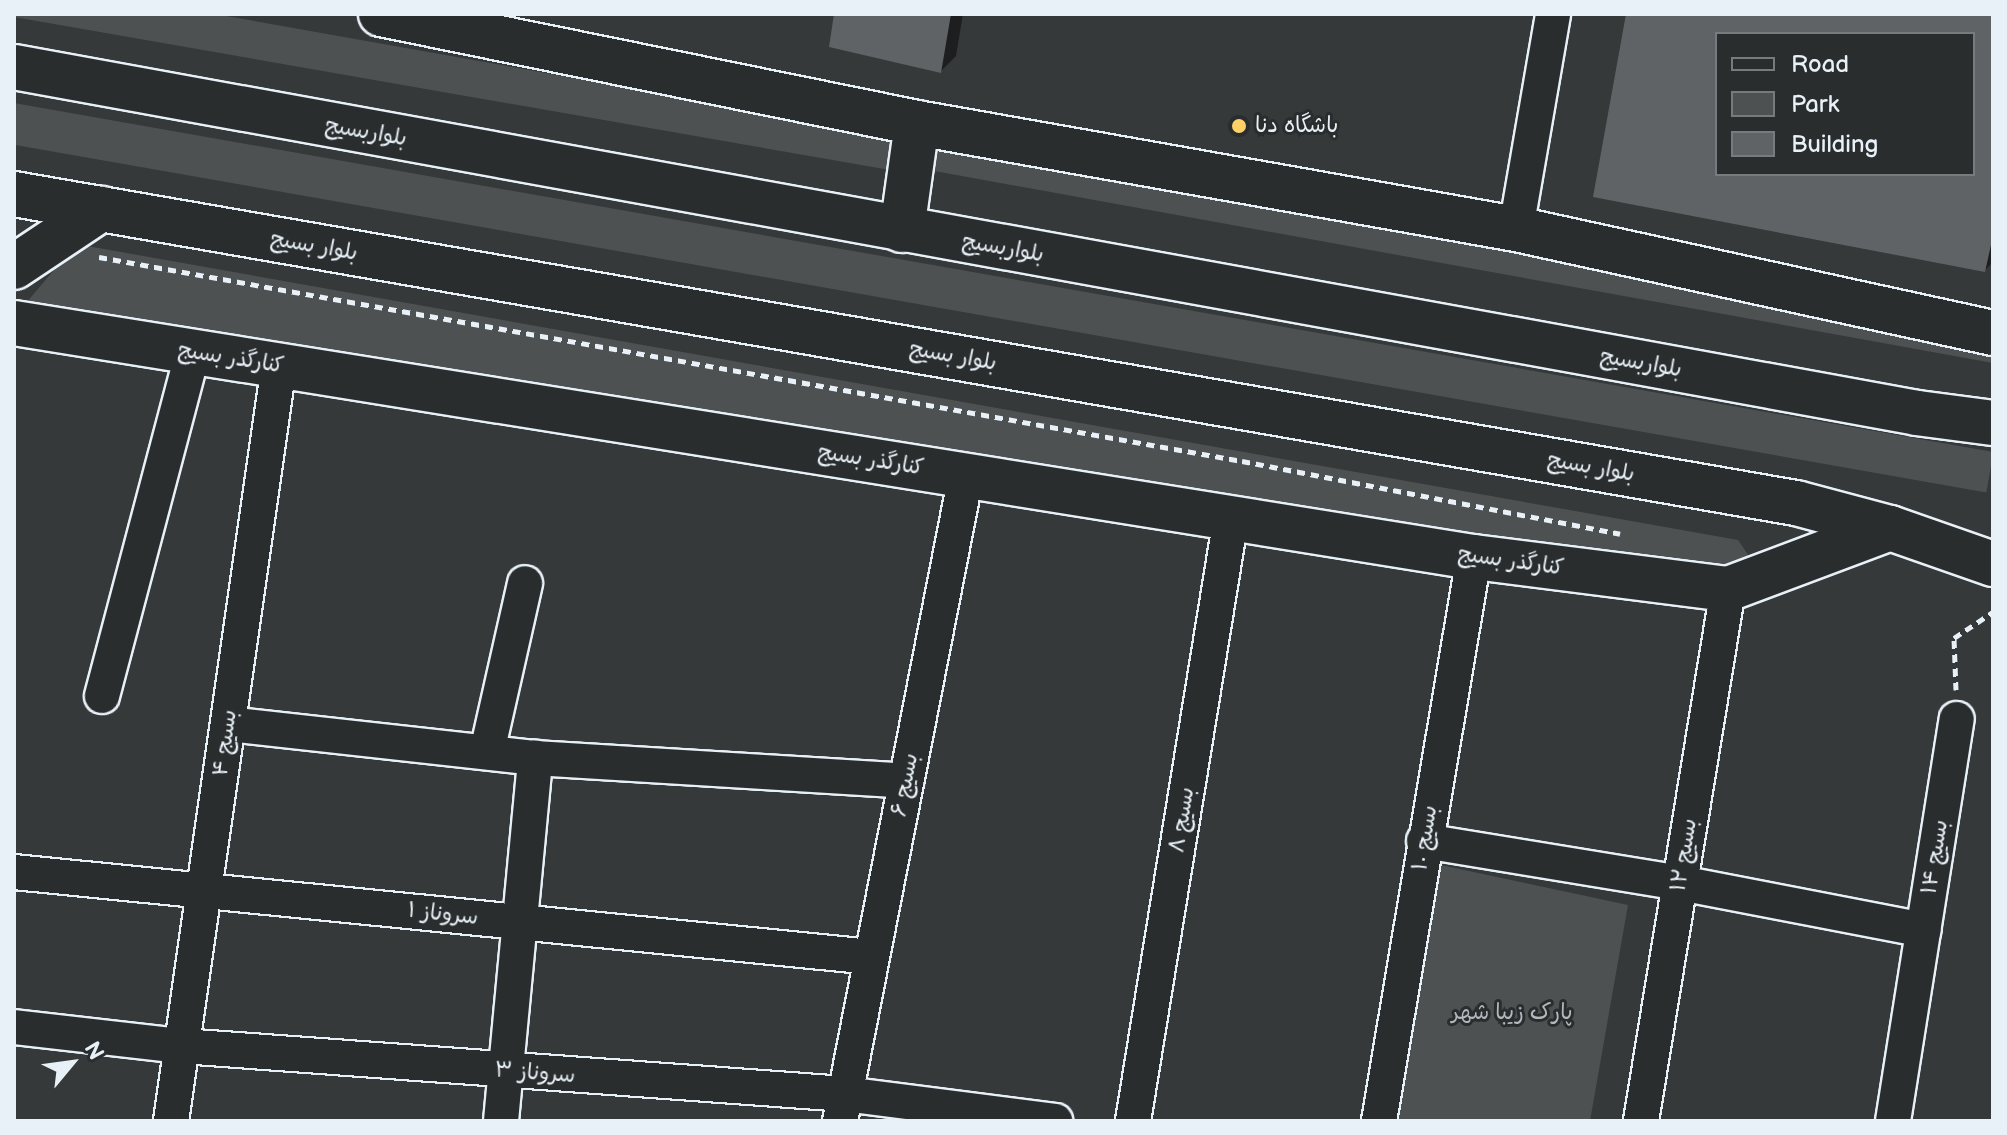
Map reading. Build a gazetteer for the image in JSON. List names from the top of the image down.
{
  "streets": {
    "main road": ["بلواربسیج", "بلوار بسیج", "کنارگذر بسیج"],
    "street": [
      "بسیج ۴",
      "بسیج ۶",
      "بسیج ۸",
      "بسیج ۱۰",
      "بسیج ۱۲",
      "بسیج ۱۴",
      "سروناز ۱",
      "سروناز ۳"
    ]
  },
  "crossings": [
    ["کنارگذر بسیج", "بسیج ۴"],
    ["کنارگذر بسیج", "بسیج ۶"],
    ["کنارگذر بسیج", "بسیج ۸"],
    ["کنارگذر بسیج", "بسیج ۱۰"],
    ["کنارگذر بسیج", "بسیج ۱۲"],
    ["بسیج ۴", "سروناز ۱"],
    ["بسیج ۴", "سروناز ۳"],
    ["بسیج ۶", "سروناز ۱"],
    ["بسیج ۶", "سروناز ۳"]
  ],
  "parks": ["پارک زیبا شهر"],
  "places": ["باشگاه دنا"],
  "legend": ["Road", "Park", "Building"],
  "north": "top right"
}
